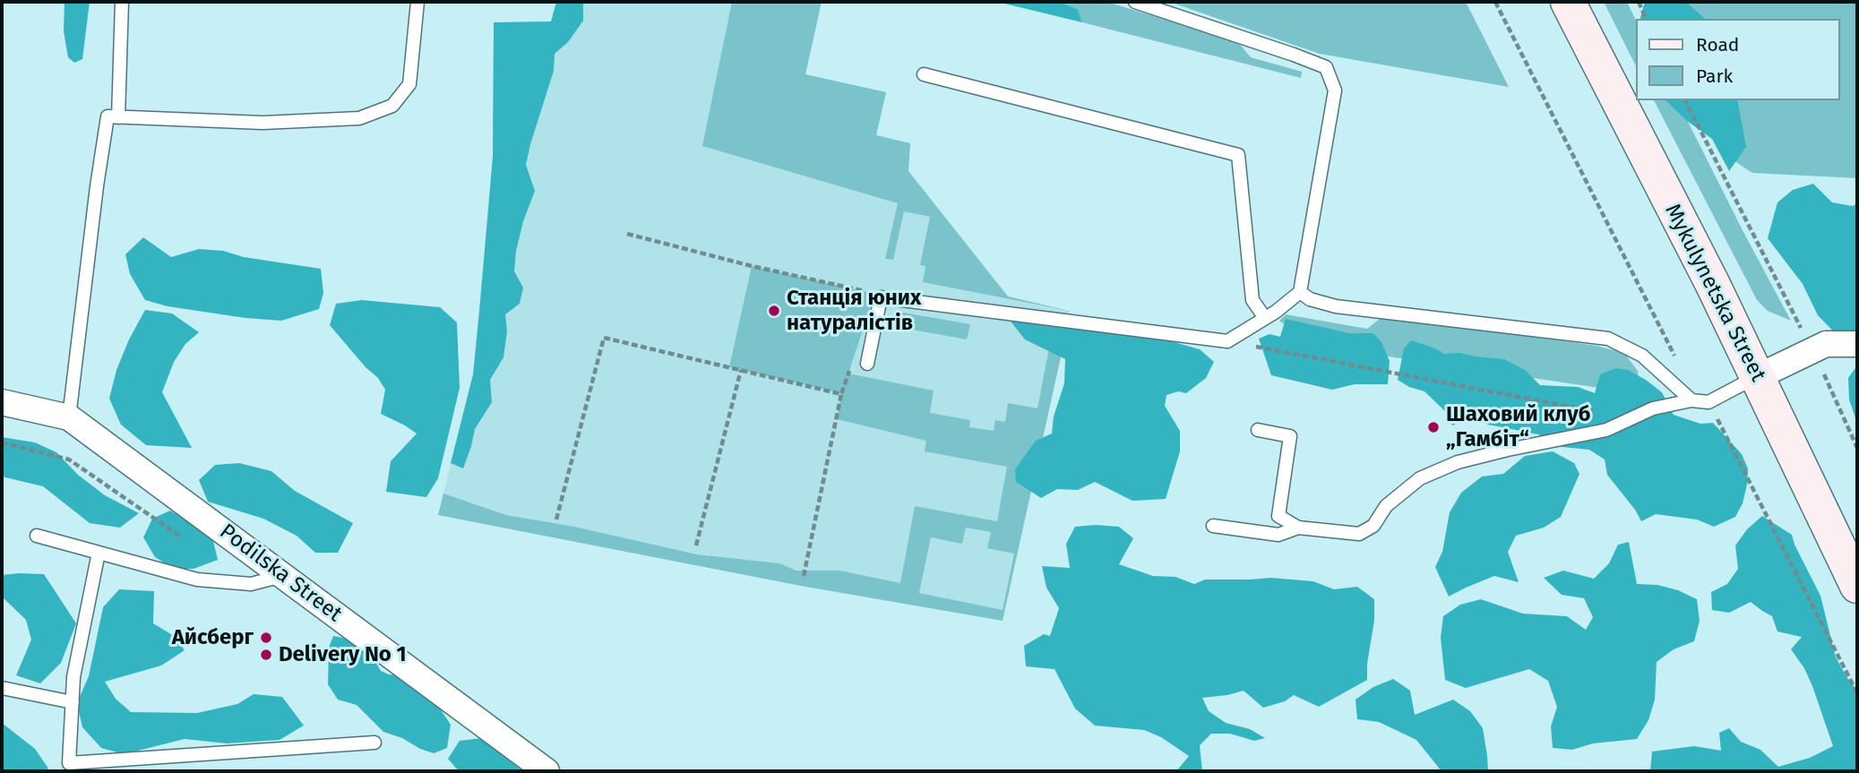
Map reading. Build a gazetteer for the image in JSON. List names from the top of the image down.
{
  "streets": {
    "main road": ["Mykulynetska Street"],
    "street": ["Podilska Street"]
  },
  "places": [
    "Станція юних натуралістів",
    "Шаховий клуб „Гамбіт“",
    "Айсберг",
    "Delivery No 1"
  ],
  "legend": ["Road", "Park"]
}
